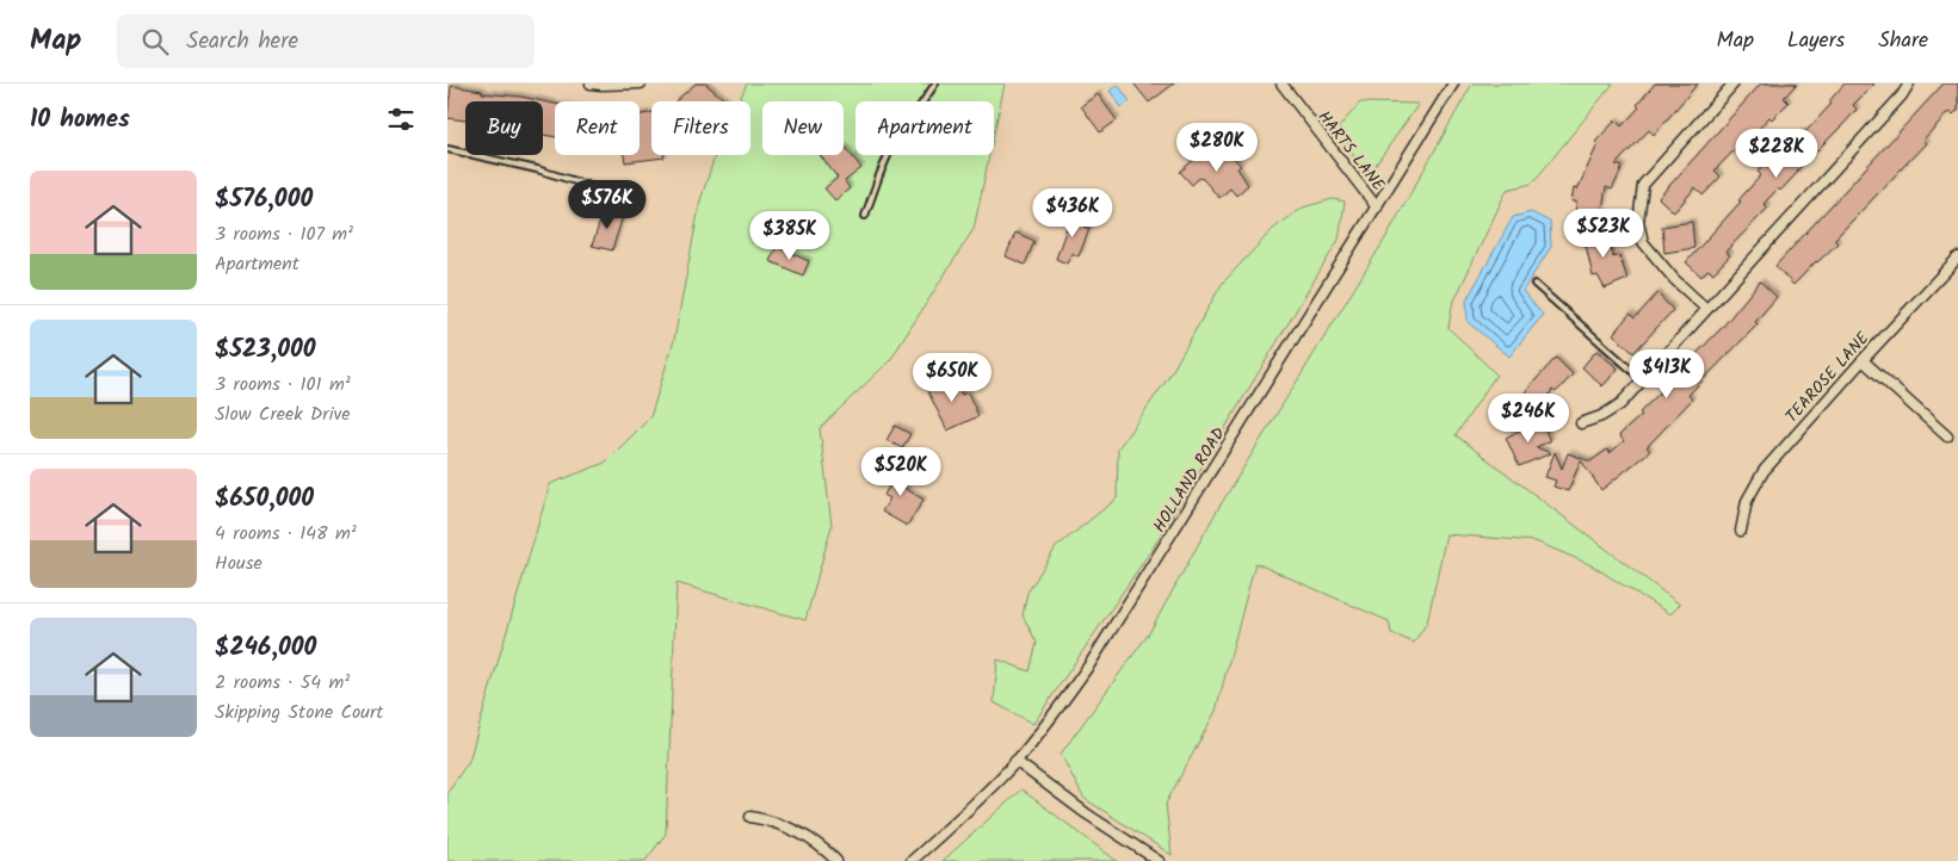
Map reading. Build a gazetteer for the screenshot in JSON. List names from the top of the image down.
{
  "streets": {
    "street": ["HARTS LANE", "TEAROSE LANE", "HOLLAND ROAD"]
  },
  "crossings": [
    ["HARTS LANE", "HOLLAND ROAD"]
  ],
  "page": {
    "header": "Map",
    "search": "Search here",
    "nav": ["Map", "Layers", "Share"],
    "heading": "10 homes",
    "chip": [
      "Buy",
      "Rent",
      "Filters",
      "New",
      "Apartment"
    ],
    "price": [
      "$280K",
      "$228K",
      "$576K",
      "$436K",
      "$523K",
      "$385K",
      "$413K",
      "$650K",
      "$246K",
      "$520K"
    ],
    "list": [
      {
        "name": "$576,000",
        "note": "3 rooms · 107 m² · Apartment"
      },
      {
        "name": "$523,000",
        "note": "3 rooms · 101 m² · Slow Creek Drive"
      },
      {
        "name": "$650,000",
        "note": "4 rooms · 148 m² · House"
      },
      {
        "name": "$246,000",
        "note": "2 rooms · 54 m² · Skipping Stone Court"
      }
    ]
  }
}
